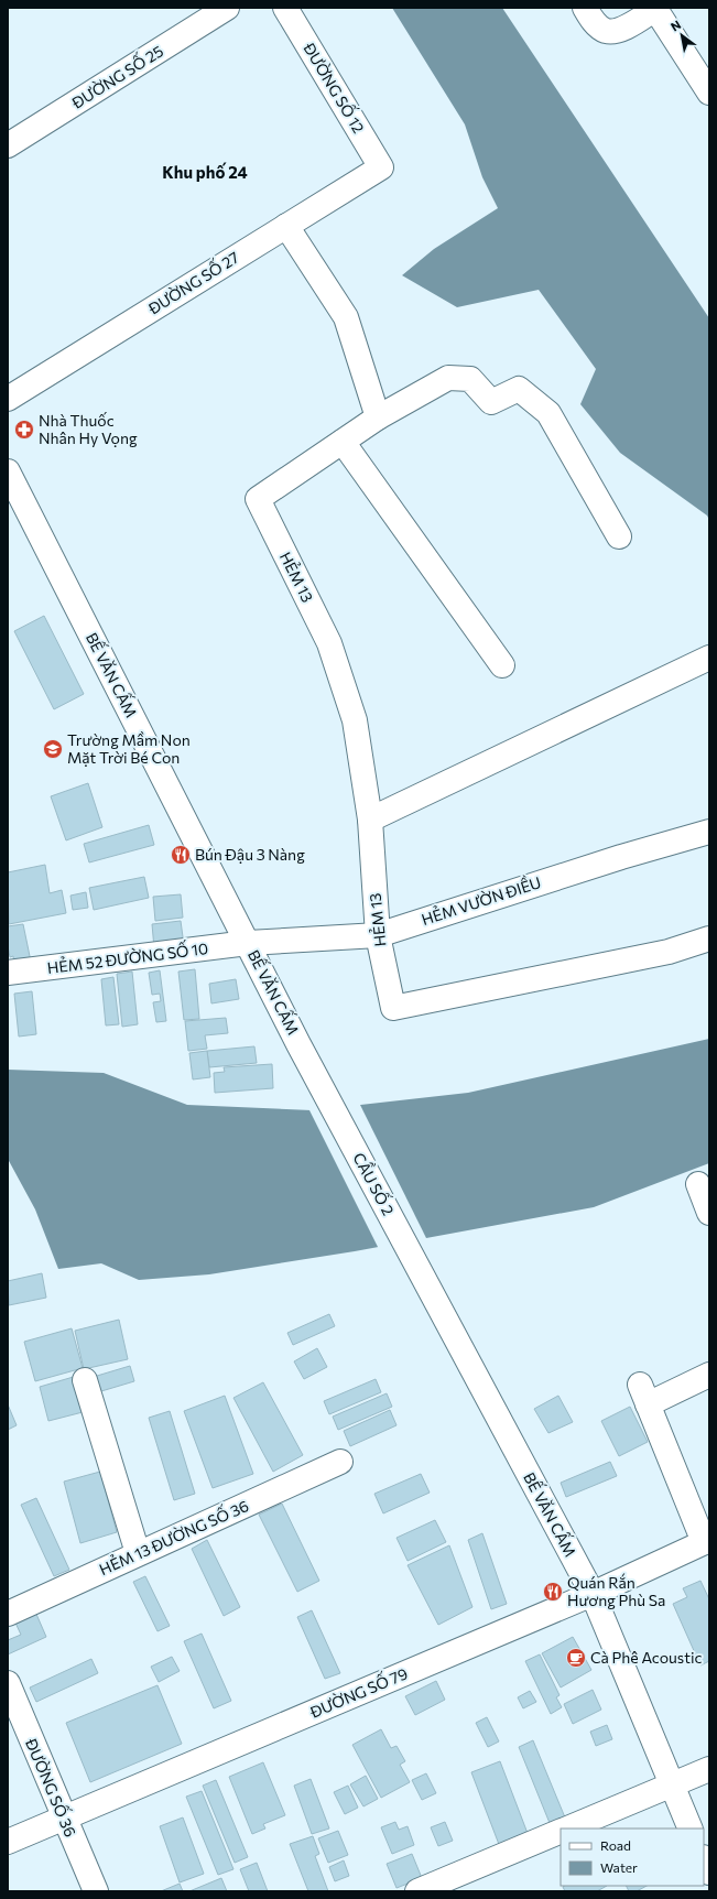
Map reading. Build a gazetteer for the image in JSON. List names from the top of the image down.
{
  "streets": {
    "street": [
      "ĐƯỜNG SỐ 25",
      "ĐƯỜNG SỐ 12",
      "ĐƯỜNG SỐ 27",
      "HẺM 13",
      "BẾ VĂN CẤM",
      "HẺM VƯỜN ĐIỀU",
      "HẺM 52 ĐƯỜNG SỐ 10",
      "CẦU SỐ 2",
      "HẺM 13 ĐƯỜNG SỐ 36",
      "ĐƯỜNG SỐ 79",
      "ĐƯỜNG SỐ 36"
    ]
  },
  "crossings": [
    ["ĐƯỜNG SỐ 12", "ĐƯỜNG SỐ 27"],
    ["HẺM 13", "HẺM VƯỜN ĐIỀU"],
    ["BẾ VĂN CẤM", "HẺM VƯỜN ĐIỀU"],
    ["BẾ VĂN CẤM", "HẺM 52 ĐƯỜNG SỐ 10"],
    ["BẾ VĂN CẤM", "CẦU SỐ 2"],
    ["BẾ VĂN CẤM", "ĐƯỜNG SỐ 79"],
    ["HẺM VƯỜN ĐIỀU", "HẺM 52 ĐƯỜNG SỐ 10"],
    ["ĐƯỜNG SỐ 79", "ĐƯỜNG SỐ 36"]
  ],
  "districts": ["Khu phố 24"],
  "places": {
    "pharmacy": ["Nhà Thuốc Nhân Hy Vọng"],
    "school or university": ["Trường Mầm Non Mặt Trời Bé Con"],
    "restaurant": ["Bún Đậu 3 Nàng", "Quán Rắn Hương Phù Sa"],
    "cafe": ["Cà Phê Acoustic"]
  },
  "legend": ["Road", "Water"],
  "north": "top left"
}
